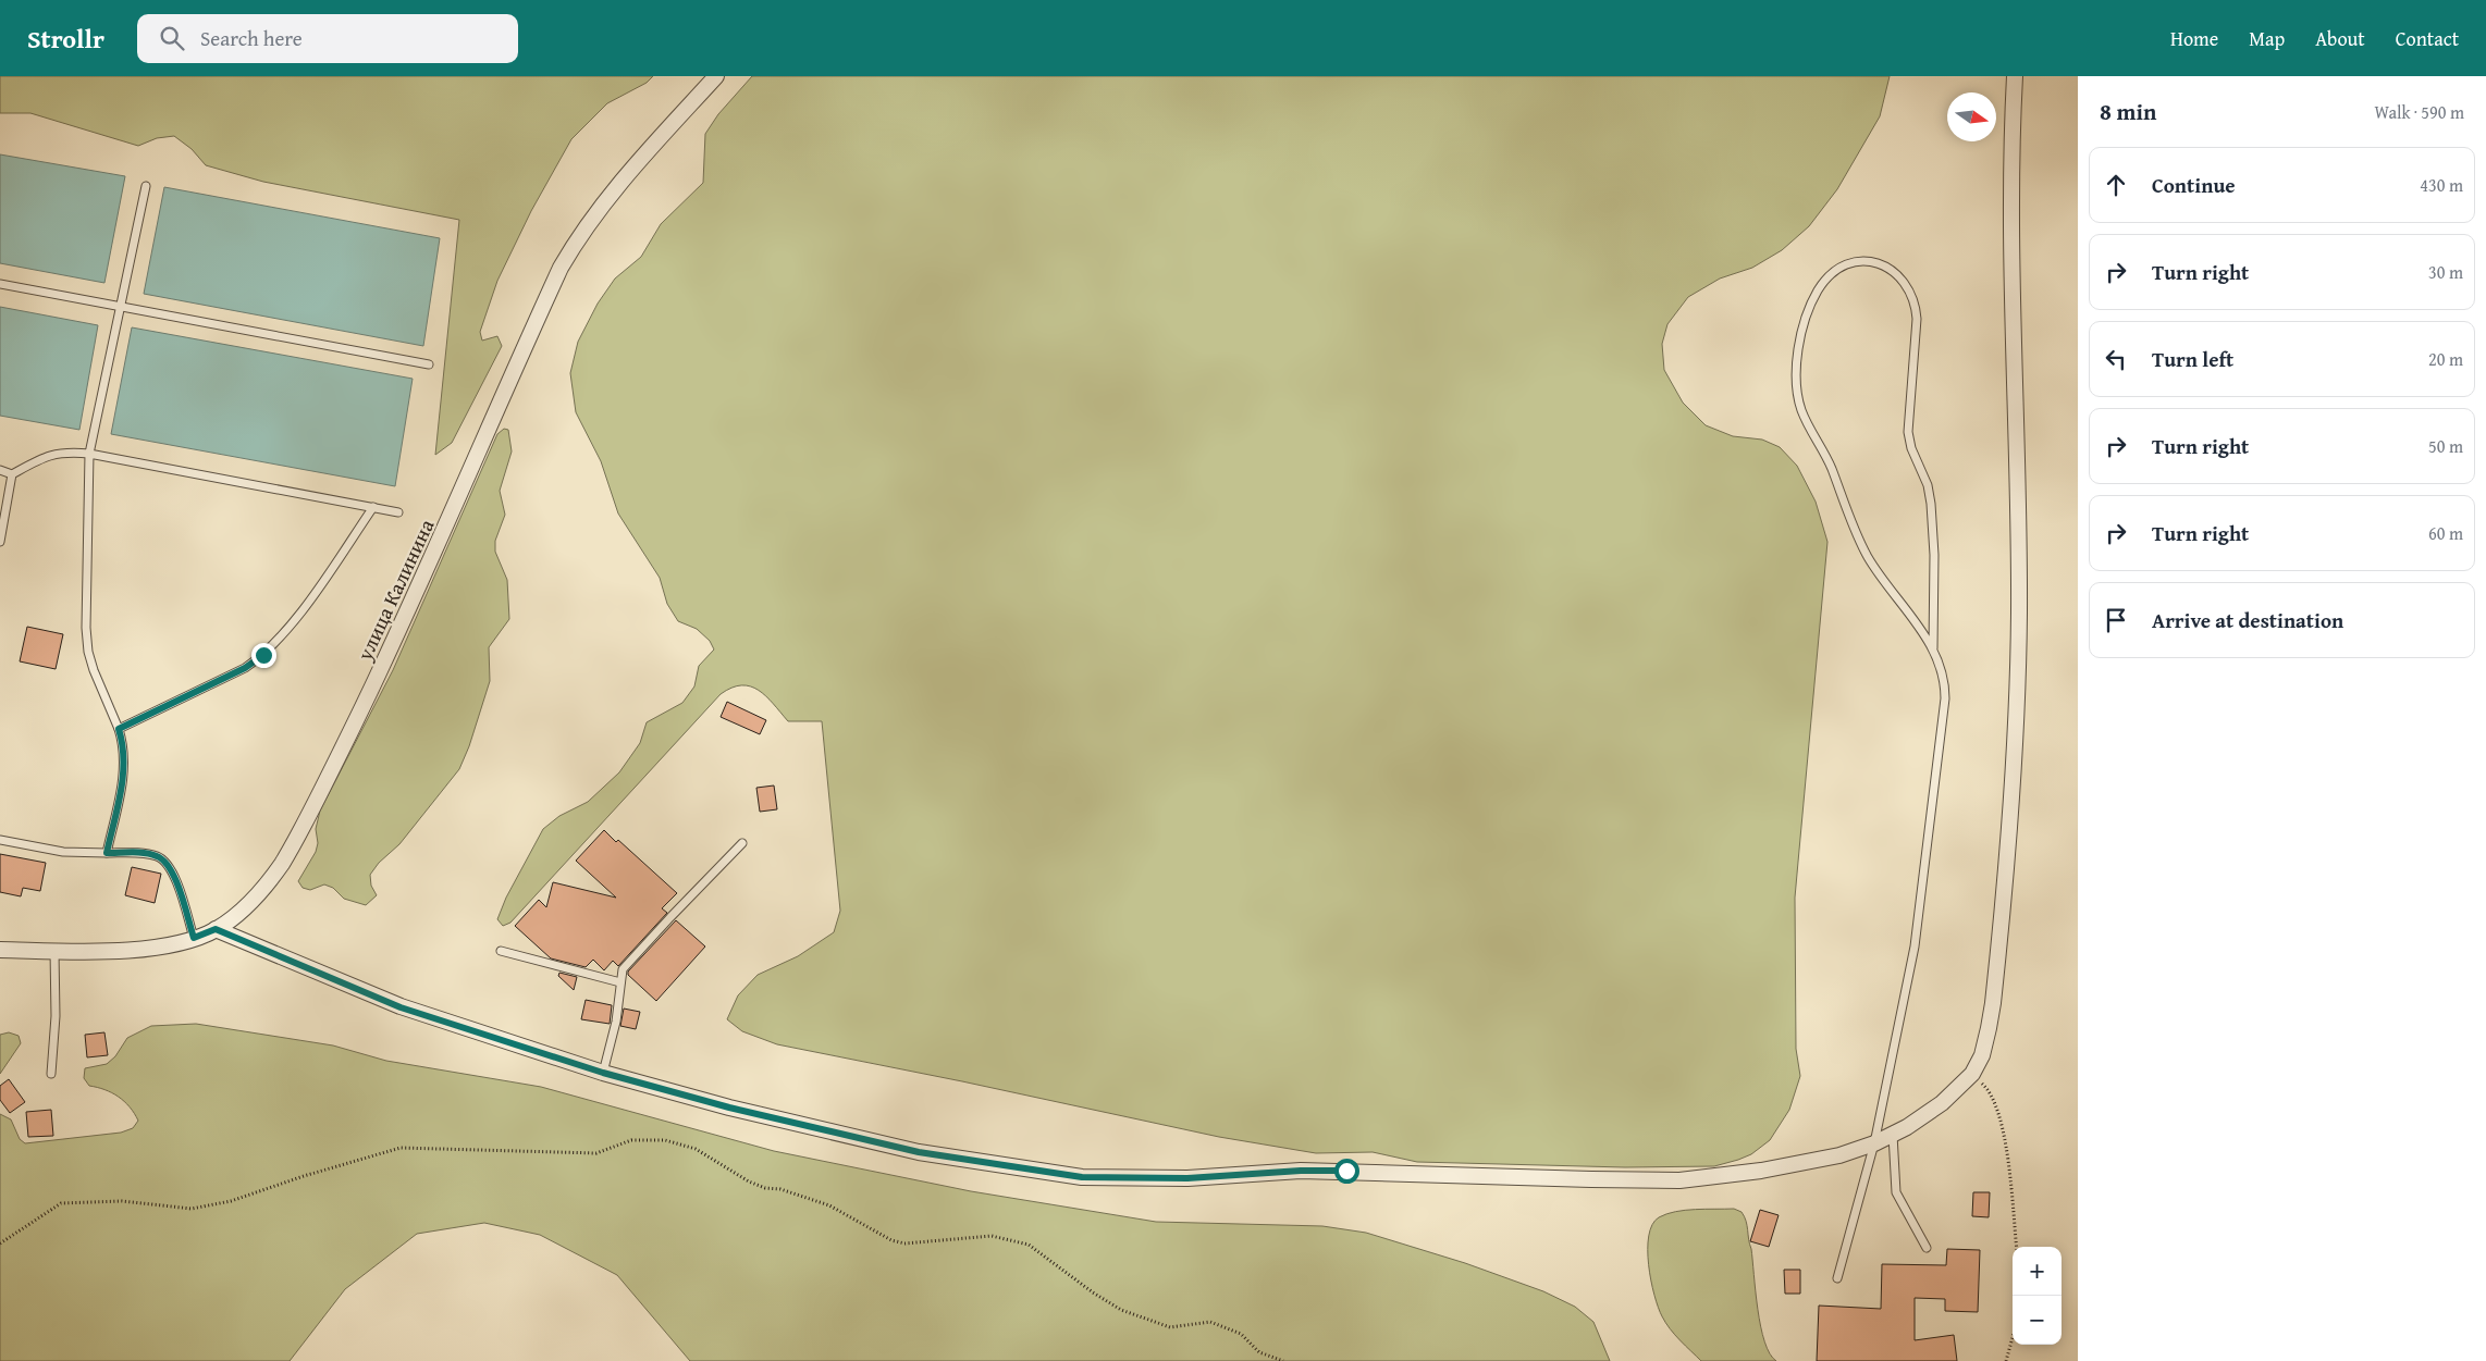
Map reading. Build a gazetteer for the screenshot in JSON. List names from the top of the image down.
{
  "streets": {
    "street": ["улица Калинина"]
  },
  "north": "right",
  "page": {
    "header": "Strollr",
    "search": "Search here",
    "nav": [
      "Home",
      "Map",
      "About",
      "Contact"
    ],
    "heading": ["8 min", "Walk · 590 m"],
    "list": [
      ["Continue", "430 m"],
      ["Turn right", "30 m"],
      ["Turn left", "20 m"],
      ["Turn right", "50 m"],
      ["Turn right", "60 m"],
      "Arrive at destination"
    ],
    "map_buttons": ["+", "−"]
  }
}
